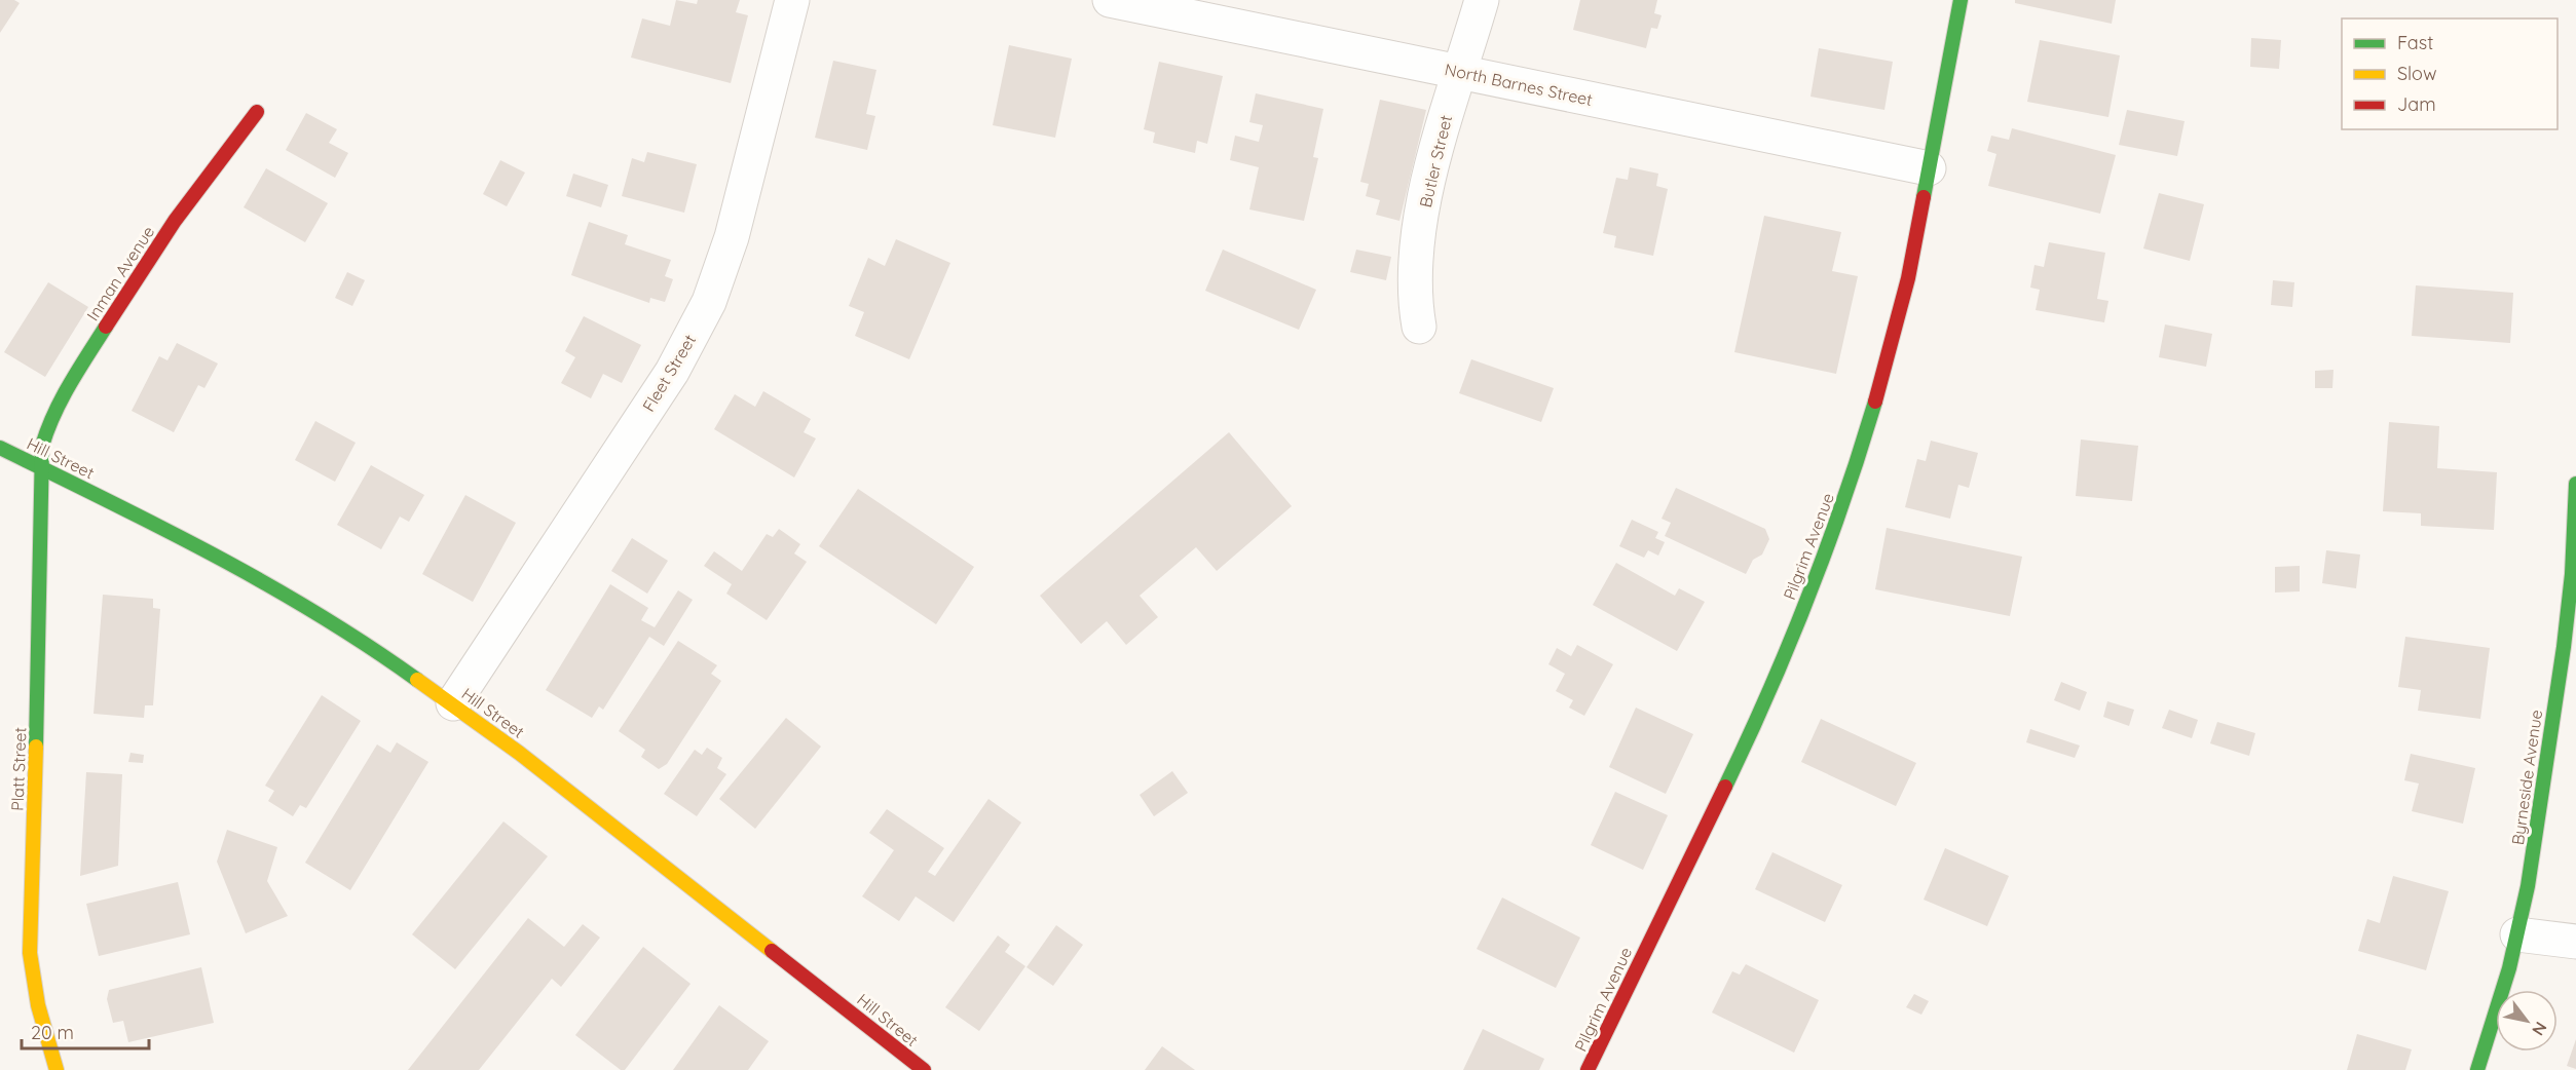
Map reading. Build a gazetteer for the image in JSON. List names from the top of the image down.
{
  "streets": {
    "street": [
      "North Barnes Street",
      "Butler Street",
      "Inman Avenue",
      "Fleet Street",
      "Hill Street",
      "Pilgrim Avenue",
      "Platt Street",
      "Byrneside Avenue"
    ]
  },
  "crossings": [
    ["North Barnes Street", "Butler Street"],
    ["North Barnes Street", "Pilgrim Avenue"],
    ["Inman Avenue", "Hill Street"],
    ["Inman Avenue", "Platt Street"],
    ["Fleet Street", "Hill Street"],
    ["Hill Street", "Platt Street"]
  ],
  "legend": ["Fast", "Slow", "Jam"],
  "scale_bar": "20 m",
  "north": "bottom right"
}
